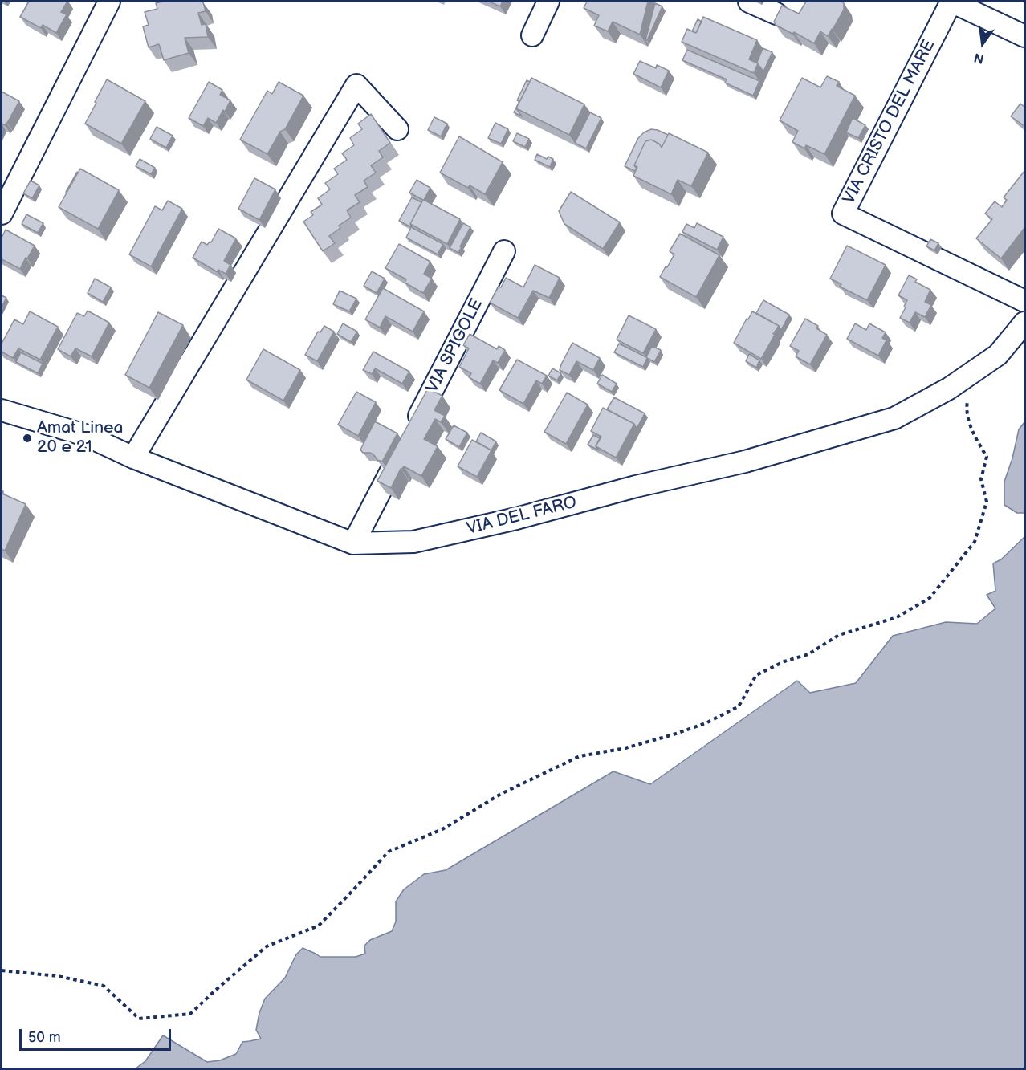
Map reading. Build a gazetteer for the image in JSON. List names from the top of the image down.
{
  "streets": {
    "street": ["VIA CRISTO DEL MARE", "VIA SPIGOLE", "VIA DEL FARO"]
  },
  "crossings": [
    ["VIA SPIGOLE", "VIA DEL FARO"]
  ],
  "places": ["Amat Linea 20 e 21"],
  "scale_bar": "50 m",
  "north": "bottom"
}
